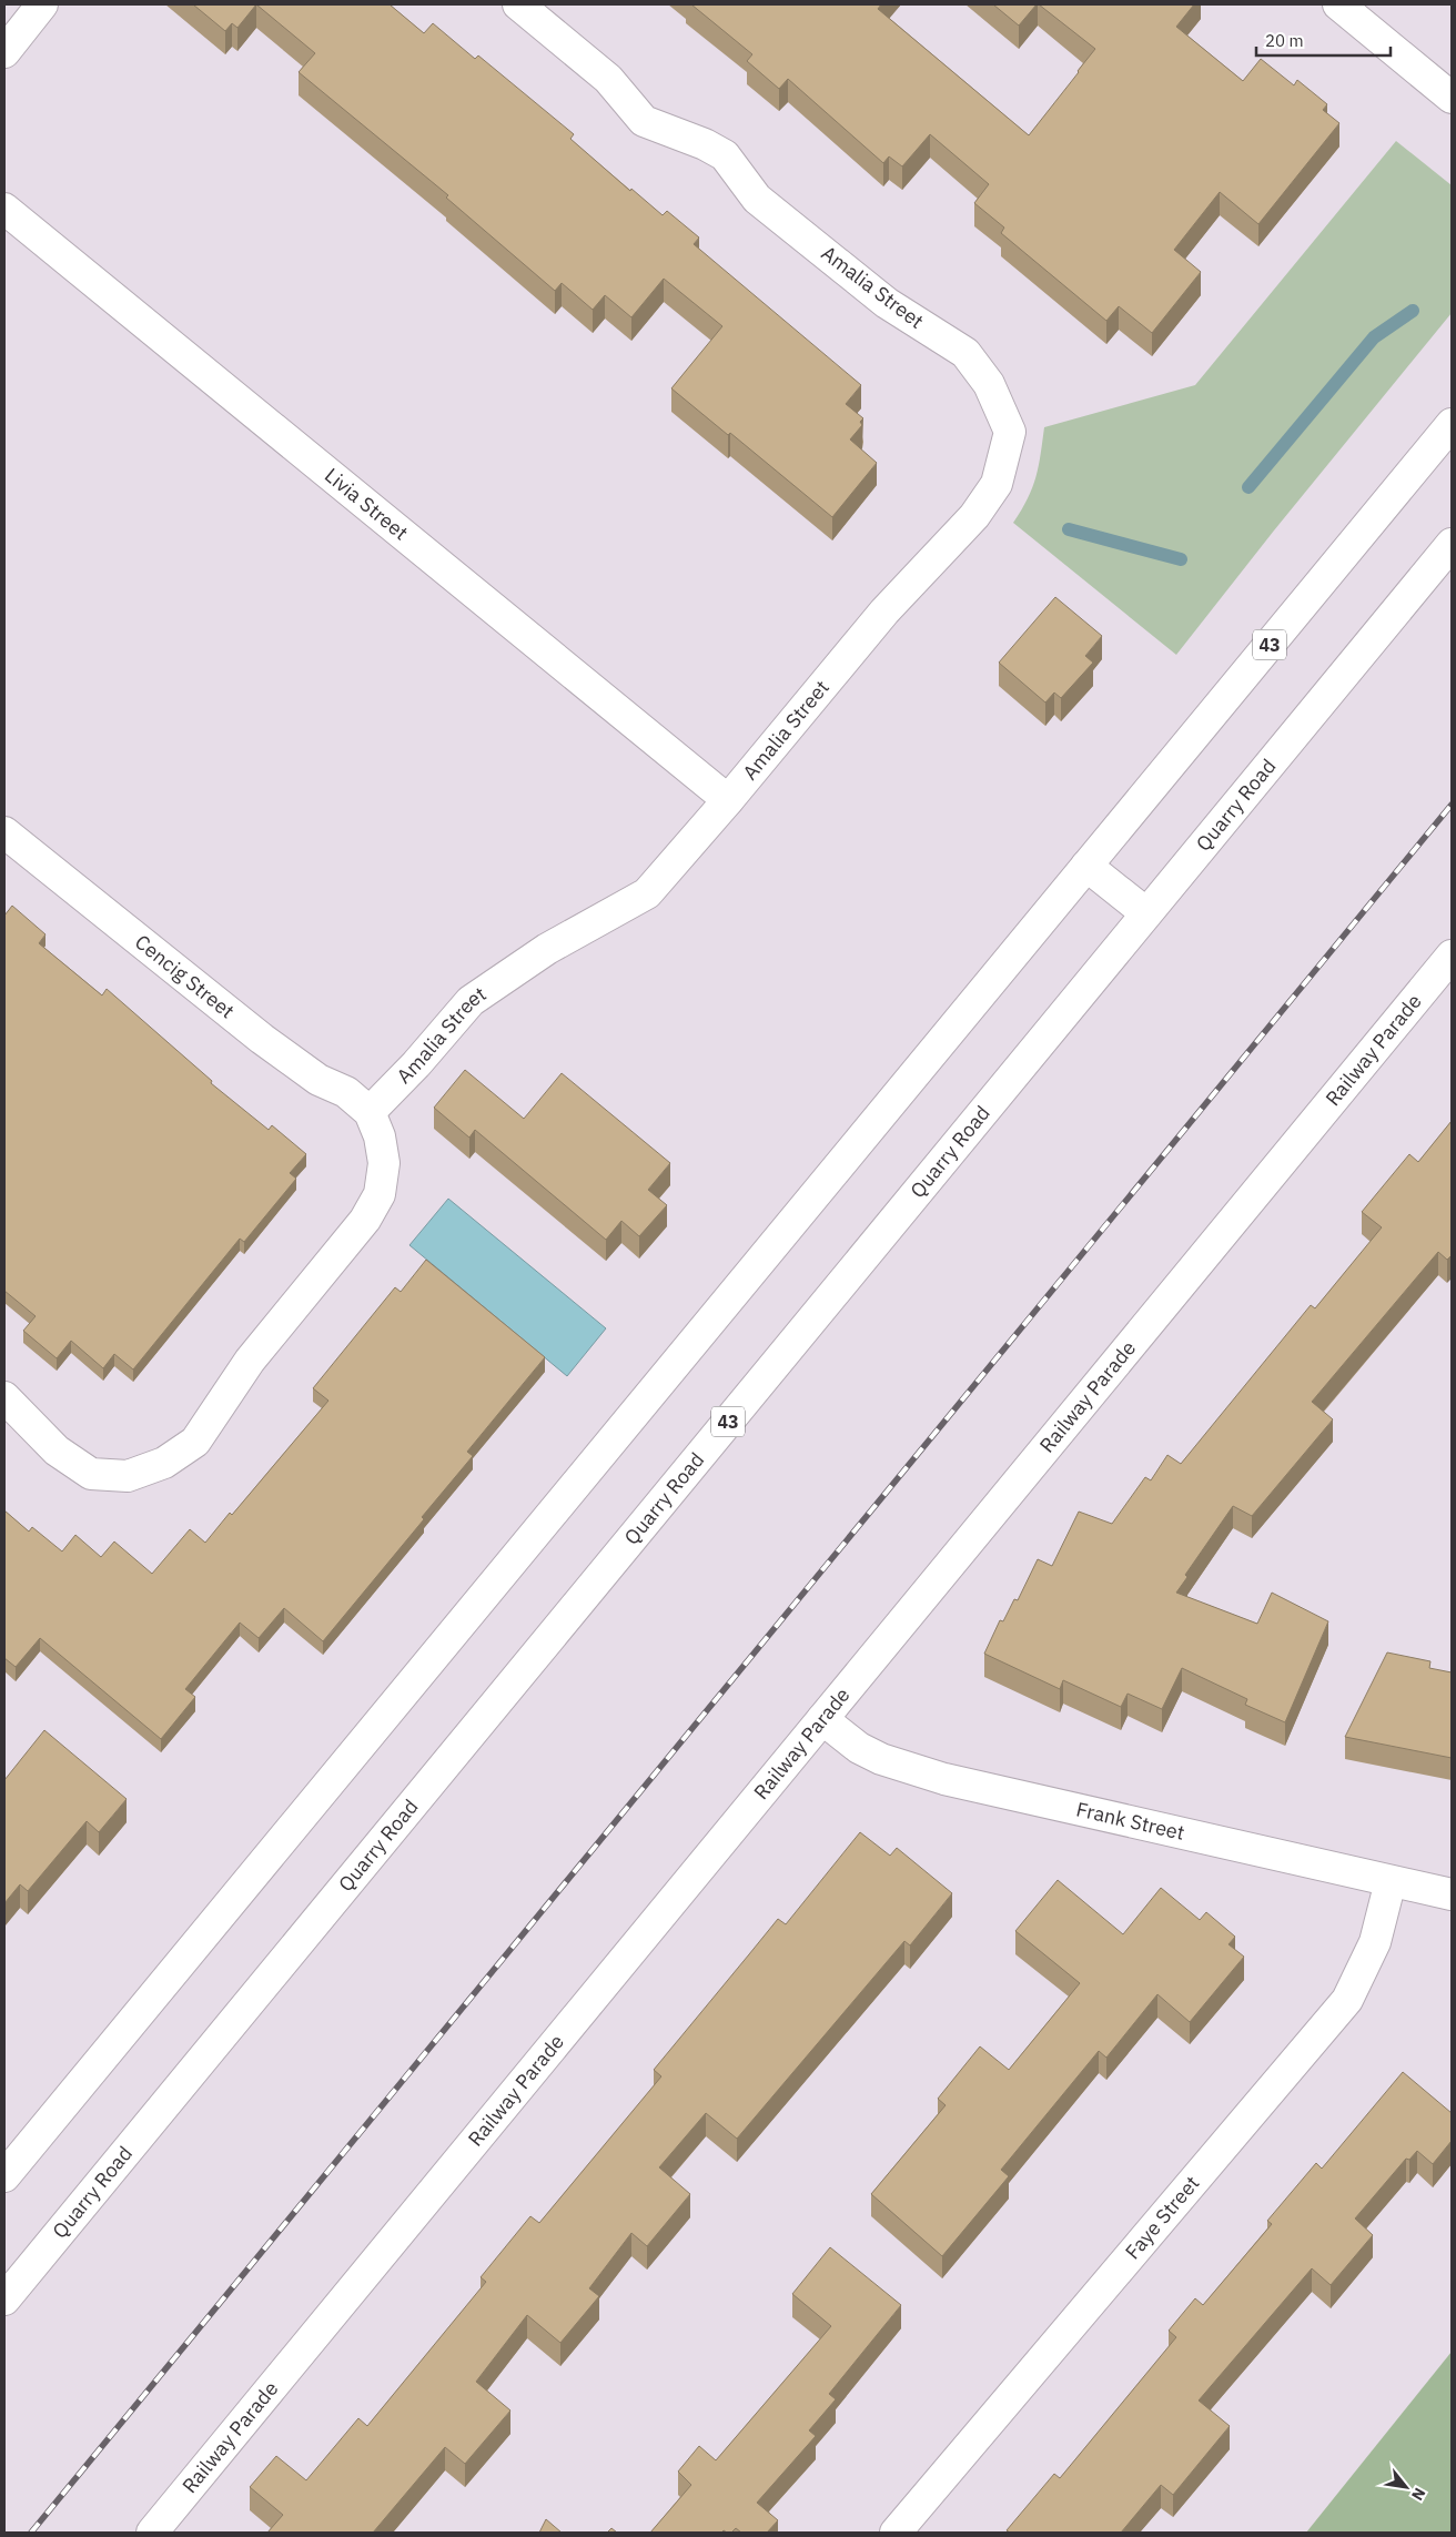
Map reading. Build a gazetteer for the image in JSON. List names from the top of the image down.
{
  "streets": {
    "street": [
      "Amalia Street",
      "Livia Street",
      "43",
      "Quarry Road",
      "Cencig Street",
      "Railway Parade",
      "Frank Street",
      "Faye Street"
    ]
  },
  "crossings": [
    ["Amalia Street", "Livia Street"],
    ["Amalia Street", "Cencig Street"],
    ["Railway Parade", "Frank Street"],
    ["Frank Street", "Faye Street"]
  ],
  "scale_bar": "20 m",
  "north": "bottom right"
}
